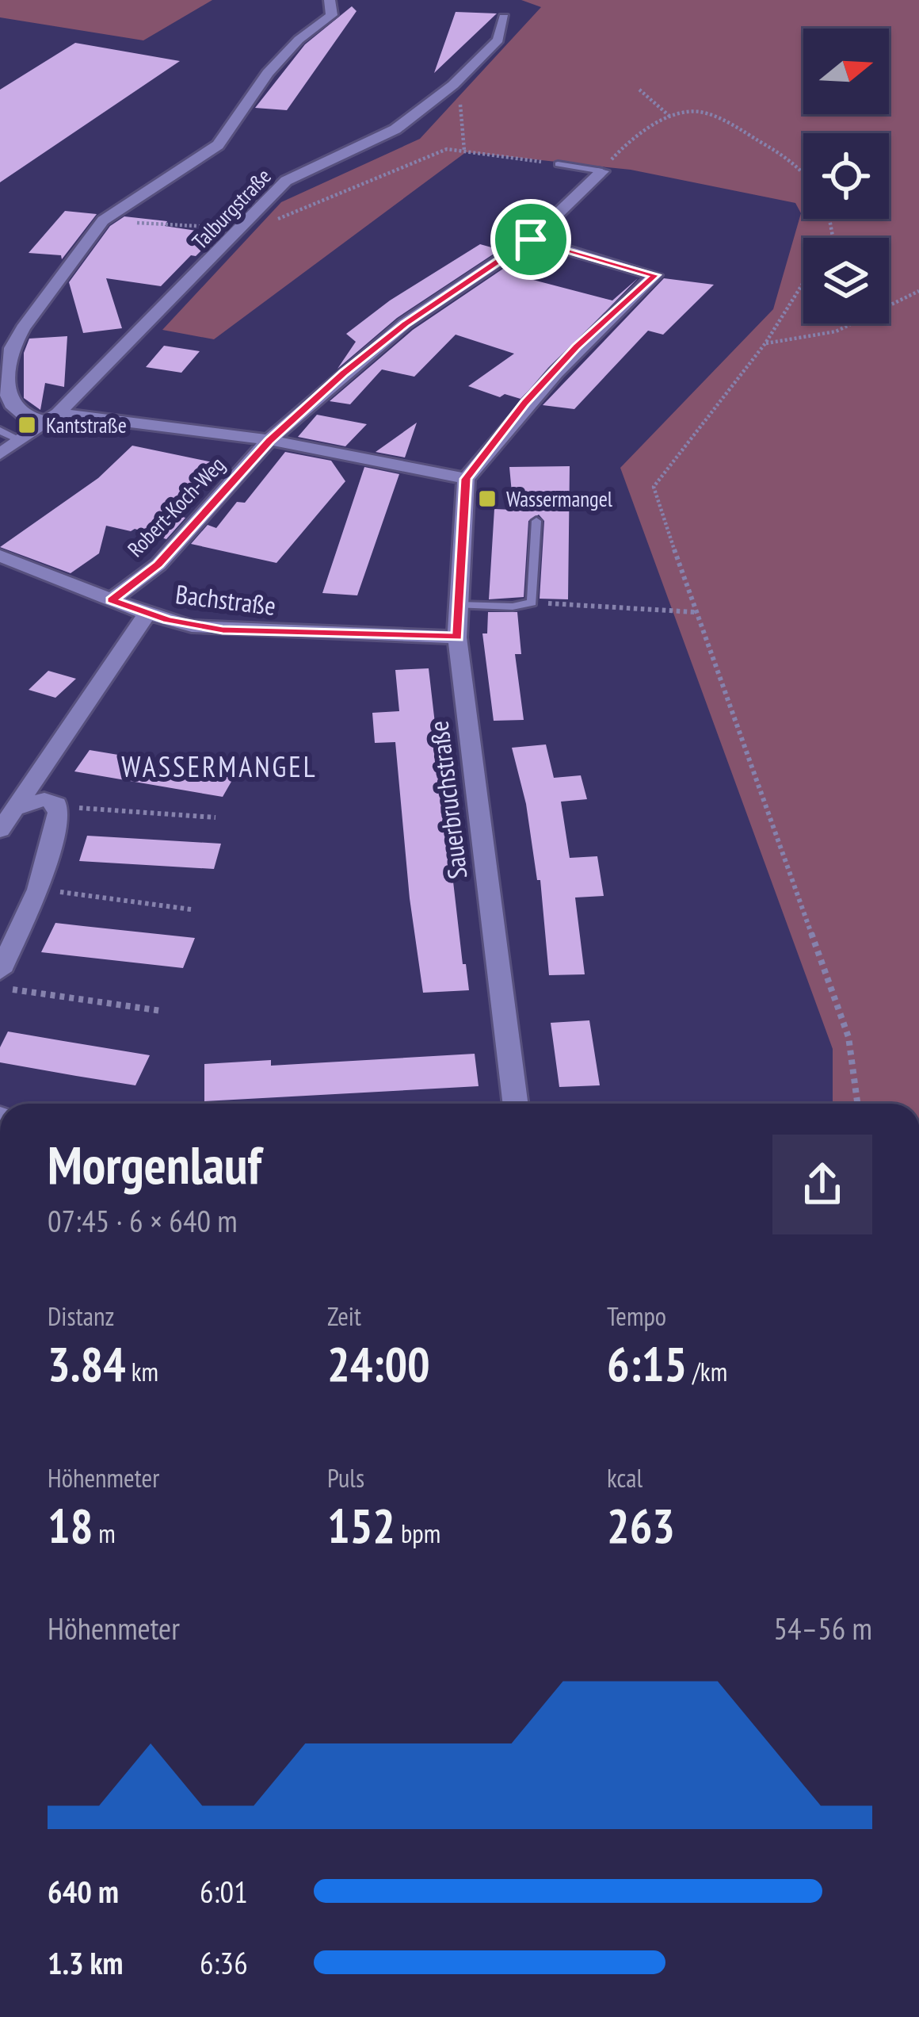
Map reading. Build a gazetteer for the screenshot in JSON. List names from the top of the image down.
{
  "streets": {
    "street": [
      "Talburgstraße",
      "Robert-Koch-Weg",
      "Bachstraße",
      "Sauerbruchstraße"
    ]
  },
  "crossings": [
    ["Robert-Koch-Weg", "Bachstraße"],
    ["Bachstraße", "Sauerbruchstraße"]
  ],
  "districts": ["WASSERMANGEL"],
  "places": {
    "transit": ["Kantstraße", "Wassermangel"]
  },
  "north": "right",
  "page": {
    "heading": ["Morgenlauf", "07:45 · 6 × 640 m"],
    "stats": [
      ["Distanz", "3.84 km"],
      ["Zeit", "24:00"],
      ["Tempo", "6:15 /km"],
      ["Höhenmeter", "18 m"],
      ["Puls", "152 bpm"],
      ["kcal", "263"]
    ],
    "chart": ["Höhenmeter", "54–56 m"],
    "list": [
      {
        "name": "640 m",
        "note": "6:01"
      },
      {
        "name": "1.3 km",
        "note": "6:36"
      }
    ]
  }
}
